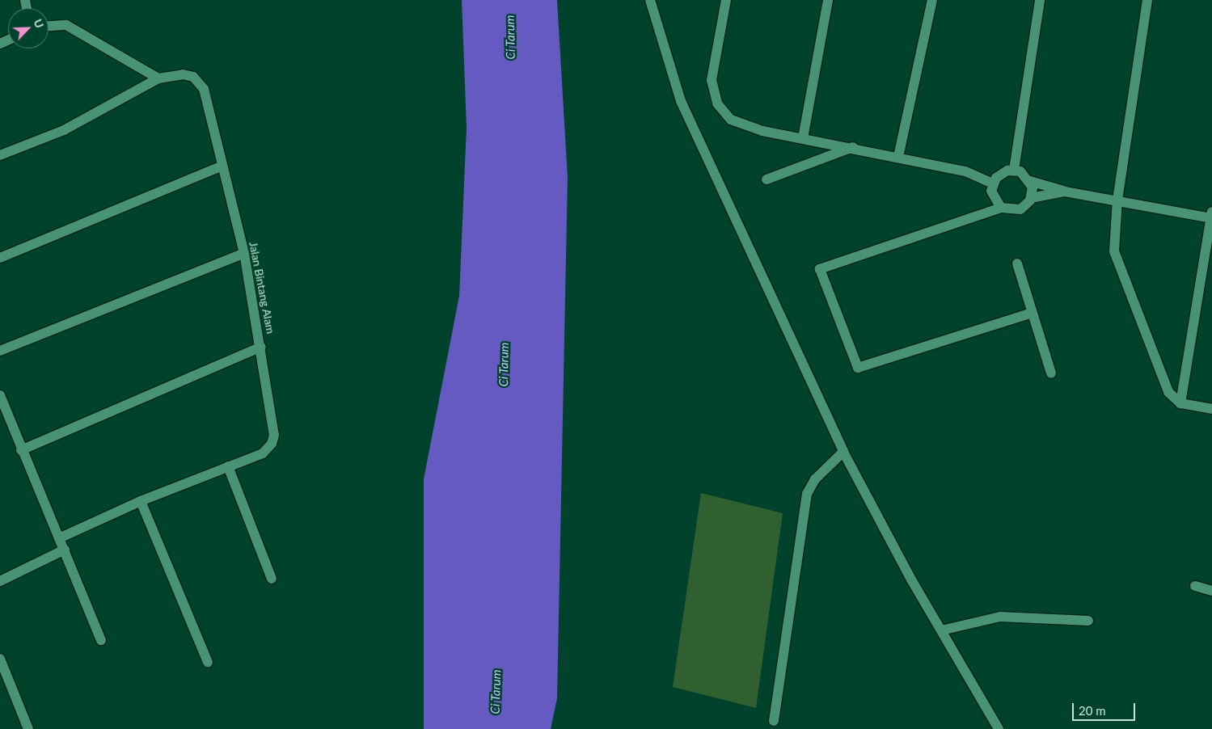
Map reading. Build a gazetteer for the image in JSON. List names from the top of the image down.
{
  "streets": {
    "street": ["Jalan Bintang Alam"]
  },
  "water": ["Ci Tarum"],
  "scale_bar": "20 m",
  "north": "top right"
}
